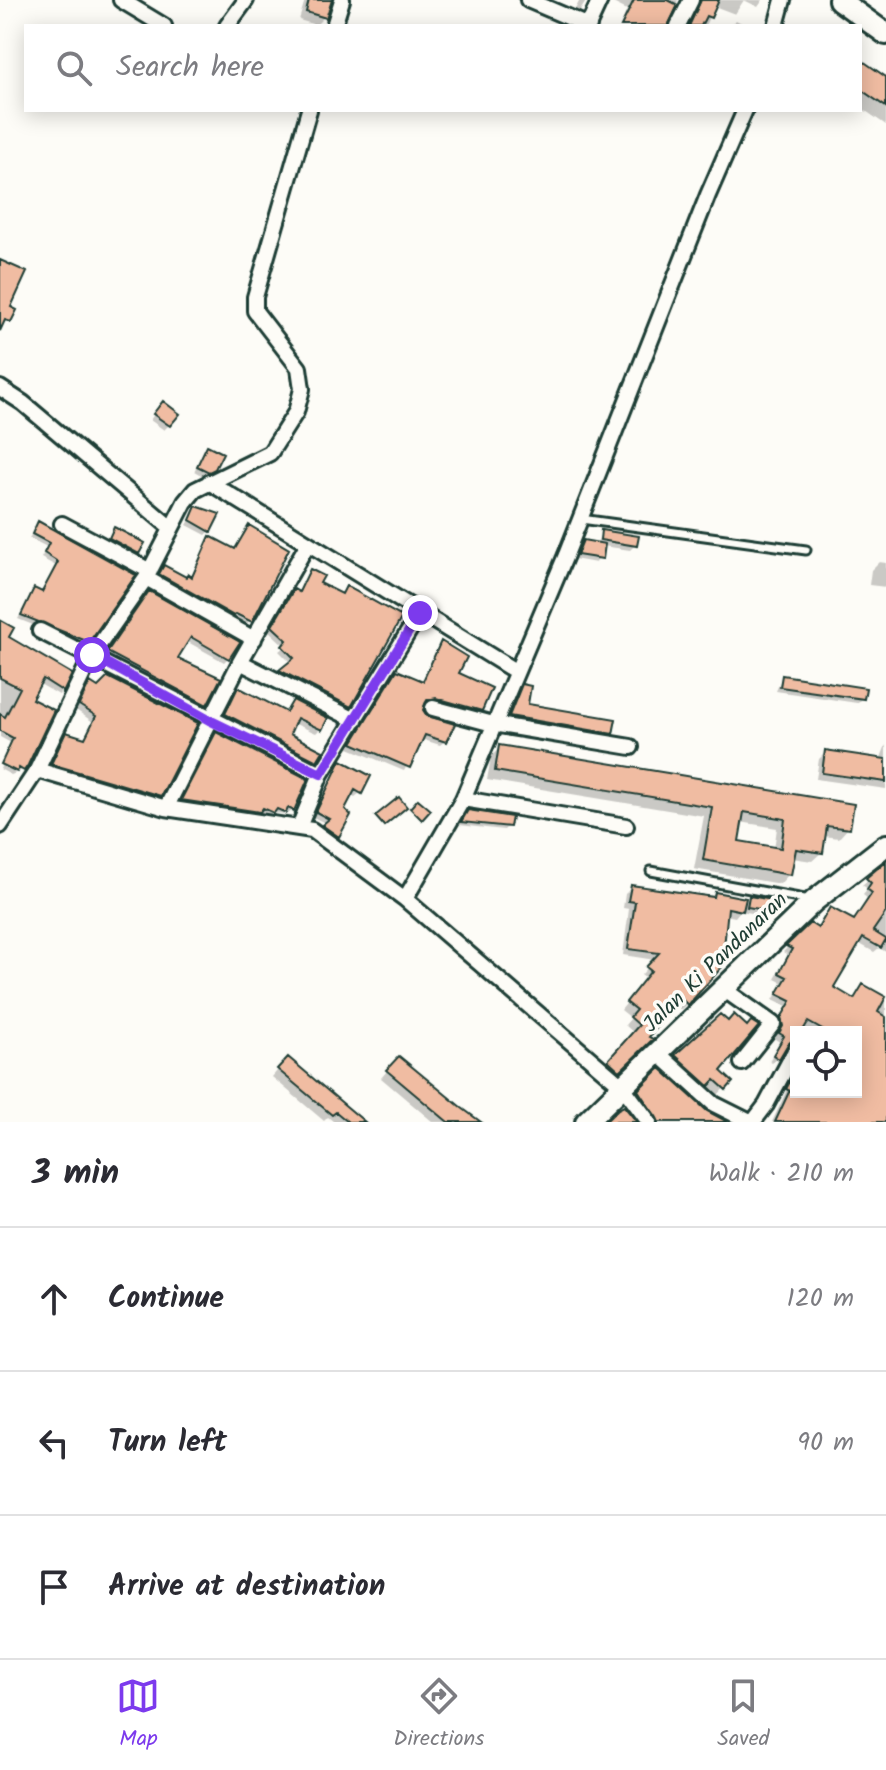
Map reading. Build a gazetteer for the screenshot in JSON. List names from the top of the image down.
{
  "streets": {
    "main road": ["Jalan Ki Pandanaran"]
  },
  "page": {
    "search": "Search here",
    "heading": ["3 min", "Walk · 210 m"],
    "list": [
      ["Continue", "120 m"],
      ["Turn left", "90 m"],
      "Arrive at destination"
    ],
    "nav": ["Map", "Directions", "Saved"]
  }
}
